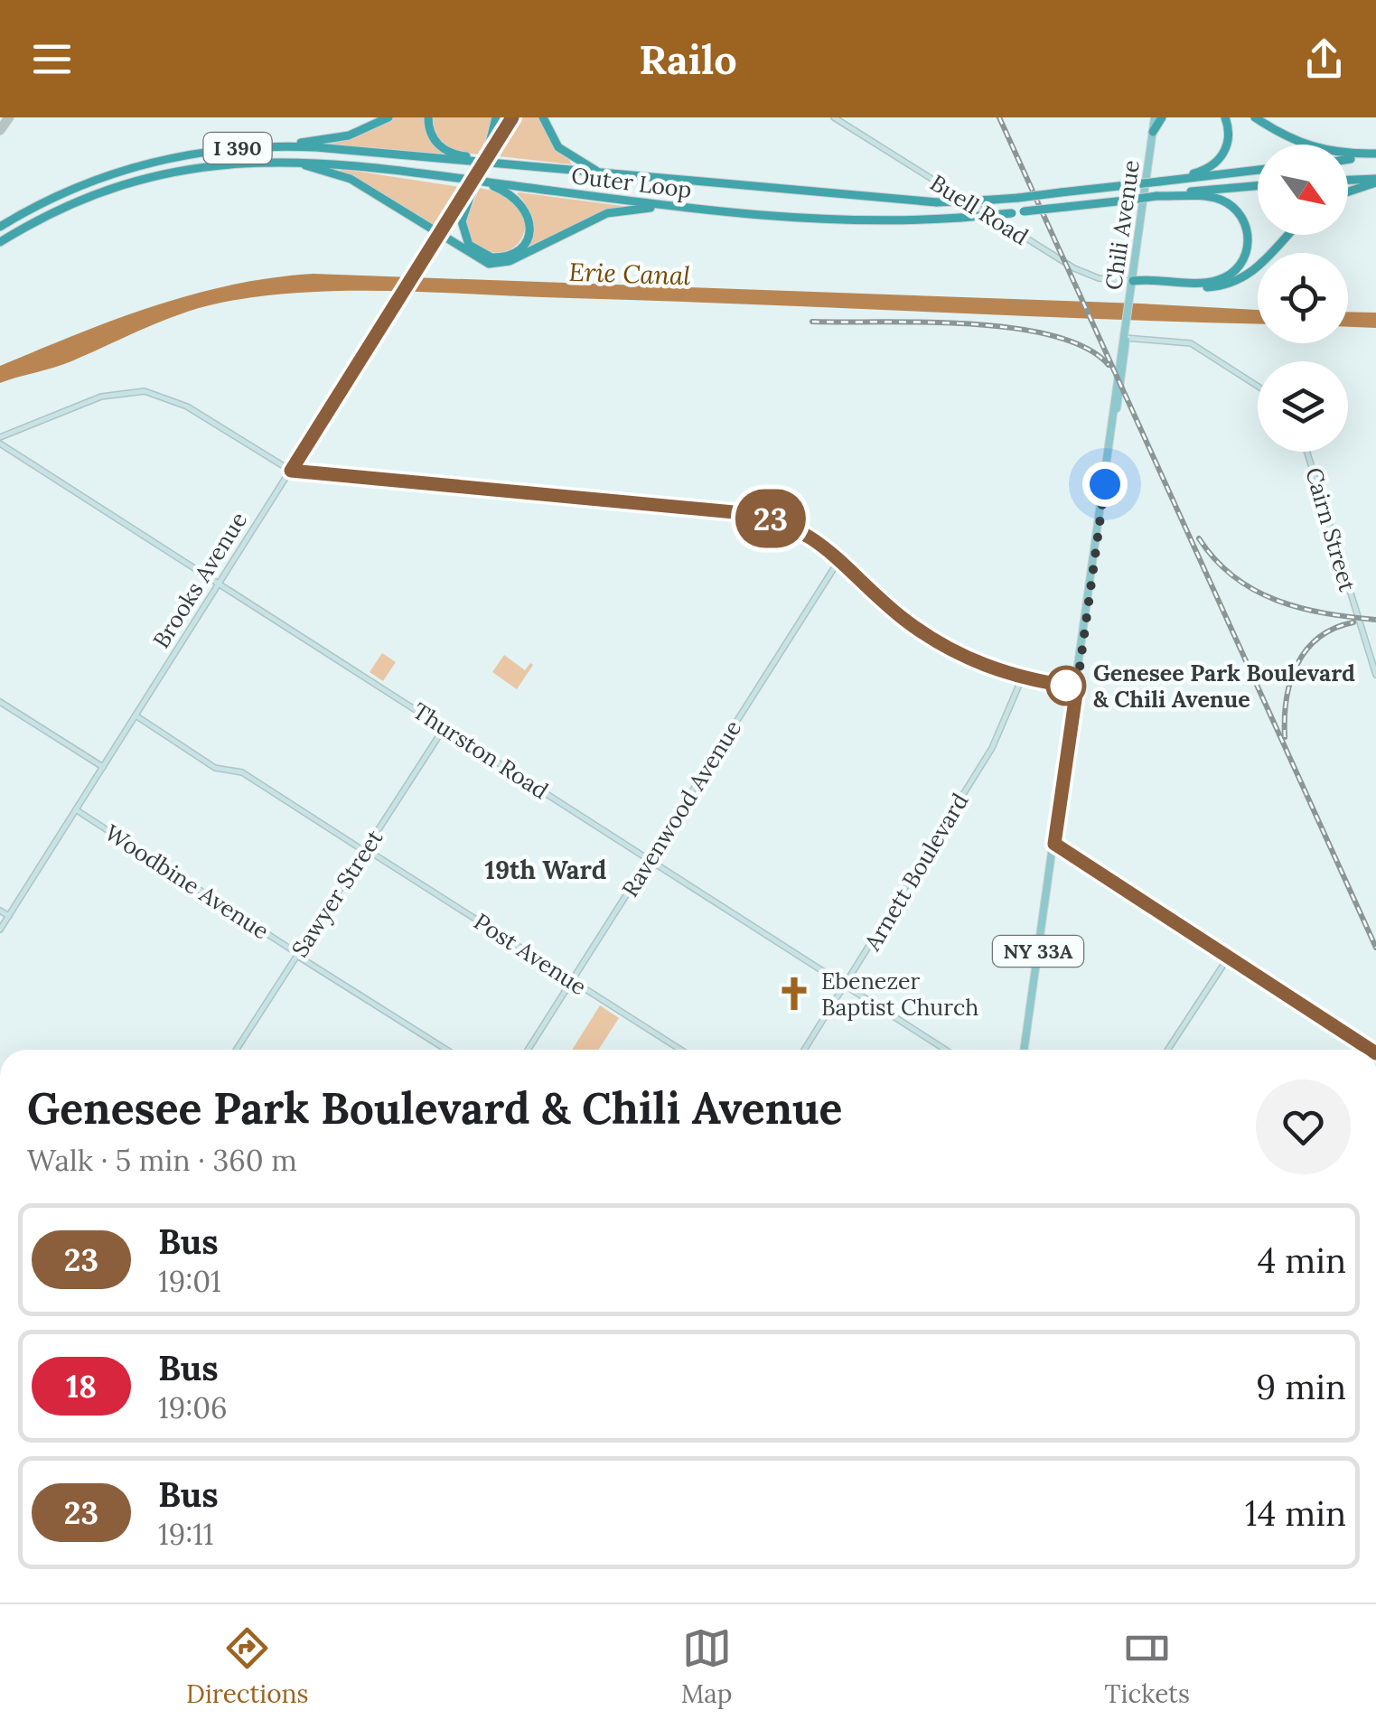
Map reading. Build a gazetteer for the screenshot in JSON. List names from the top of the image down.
{
  "streets": {
    "highway": ["I 390", "Outer Loop"],
    "main road": ["Chili Avenue", "Brooks Avenue", "NY 33A"],
    "street": [
      "Buell Road",
      "Cairn Street",
      "Thurston Road",
      "Ravenwood Avenue",
      "Arnett Boulevard",
      "Woodbine Avenue",
      "Sawyer Street",
      "Post Avenue"
    ]
  },
  "crossings": [
    ["Buell Road", "Chili Avenue"],
    ["Brooks Avenue", "Thurston Road"],
    ["Brooks Avenue", "Woodbine Avenue"],
    ["Brooks Avenue", "Post Avenue"],
    ["Thurston Road", "Ravenwood Avenue"],
    ["Thurston Road", "Arnett Boulevard"],
    ["Thurston Road", "Sawyer Street"],
    ["Ravenwood Avenue", "Post Avenue"],
    ["Woodbine Avenue", "Sawyer Street"],
    ["Sawyer Street", "Post Avenue"]
  ],
  "districts": ["19th Ward"],
  "water": ["Erie Canal"],
  "places": {
    "other": ["Genesee Park Boulevard & Chili Avenue"],
    "church": ["Ebenezer Baptist Church"]
  },
  "lines": ["bus line 23"],
  "north": "bottom right",
  "page": {
    "header": "Railo",
    "on_map": "23",
    "heading": ["Genesee Park Boulevard & Chili Avenue", "Walk · 5 min · 360 m"],
    "list": [
      {
        "mark": "23",
        "name": "Bus",
        "note": "19:01",
        "value": "4 min"
      },
      {
        "mark": "18",
        "name": "Bus",
        "note": "19:06",
        "value": "9 min"
      },
      {
        "mark": "23",
        "name": "Bus",
        "note": "19:11",
        "value": "14 min"
      }
    ],
    "tabs": ["Directions", "Map", "Tickets"]
  }
}
